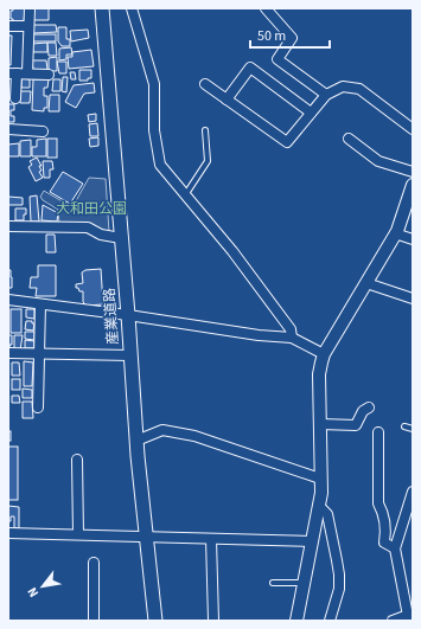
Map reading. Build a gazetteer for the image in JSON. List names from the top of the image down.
{
  "streets": {
    "main road": ["産業道路"]
  },
  "parks": ["大和田公園"],
  "scale_bar": "50 m",
  "north": "bottom left"
}
